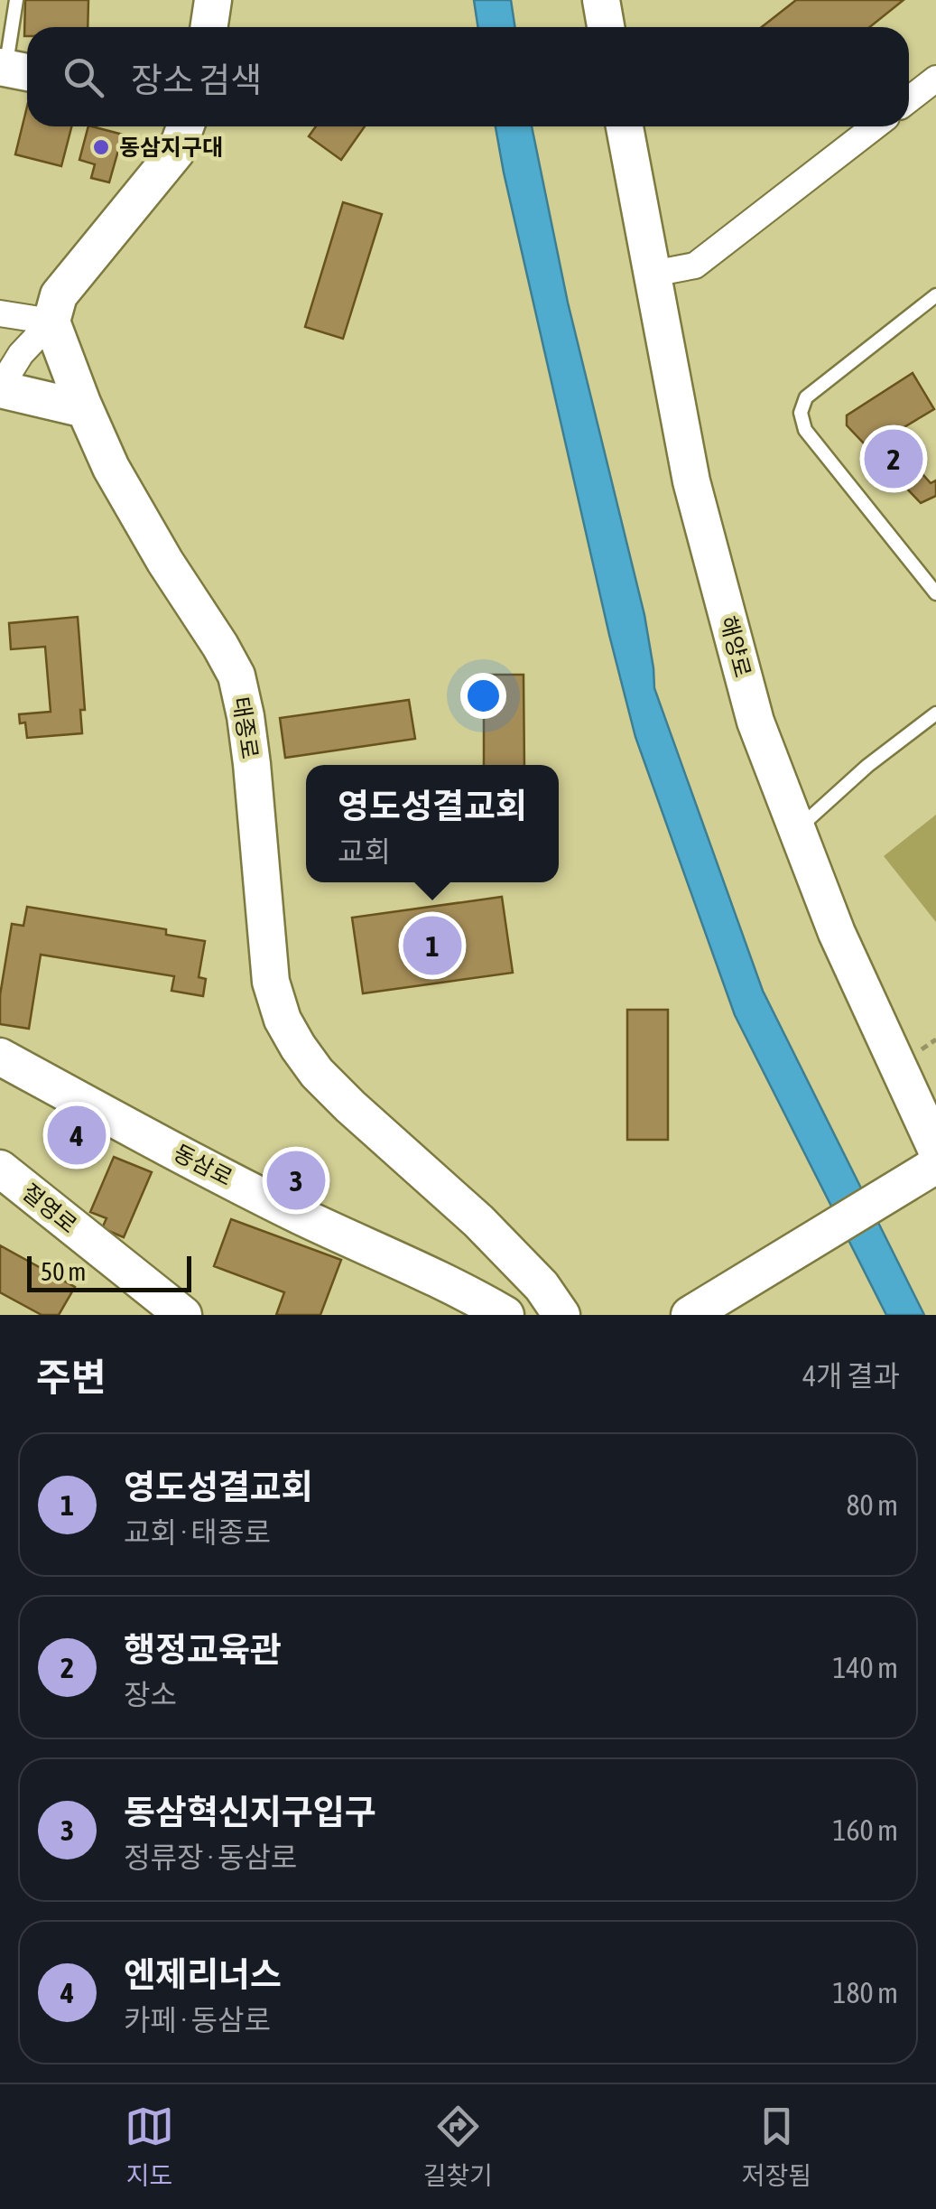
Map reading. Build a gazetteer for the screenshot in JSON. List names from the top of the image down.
{
  "streets": {
    "main road": [
      "해양로",
      "태종로",
      "동삼로",
      "절영로"
    ]
  },
  "places": ["동삼지구대"],
  "scale_bar": "50 m",
  "page": {
    "search": "장소 검색",
    "pins": [
      "2",
      "1",
      "4",
      "3"
    ],
    "popup": ["영도성결교회", "교회"],
    "scale": "50 m",
    "heading": ["주변", "4개 결과"],
    "list": [
      {
        "mark": "1",
        "name": "영도성결교회",
        "note": "교회 · 태종로",
        "value": "80 m"
      },
      {
        "mark": "2",
        "name": "행정교육관",
        "note": "장소",
        "value": "140 m"
      },
      {
        "mark": "3",
        "name": "동삼혁신지구입구",
        "note": "정류장 · 동삼로",
        "value": "160 m"
      },
      {
        "mark": "4",
        "name": "엔제리너스",
        "note": "카페 · 동삼로",
        "value": "180 m"
      }
    ],
    "nav": ["지도", "길찾기", "저장됨"]
  }
}
